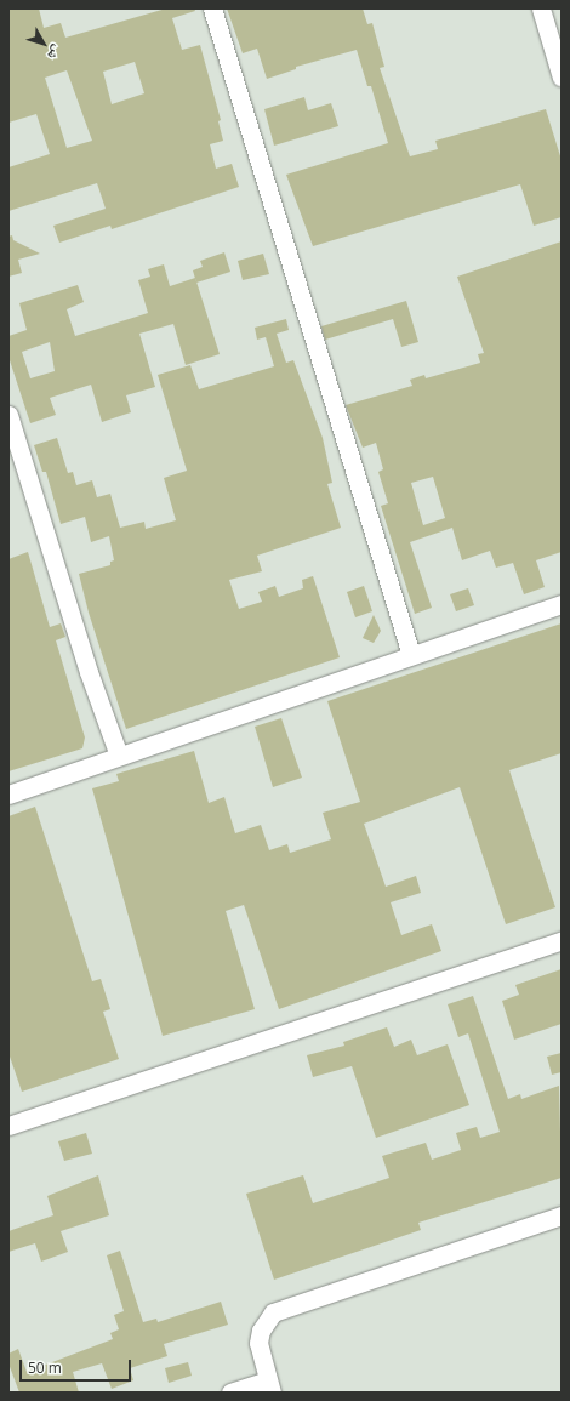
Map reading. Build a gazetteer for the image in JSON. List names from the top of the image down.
{
  "scale_bar": "50 m",
  "north": "bottom right"
}
